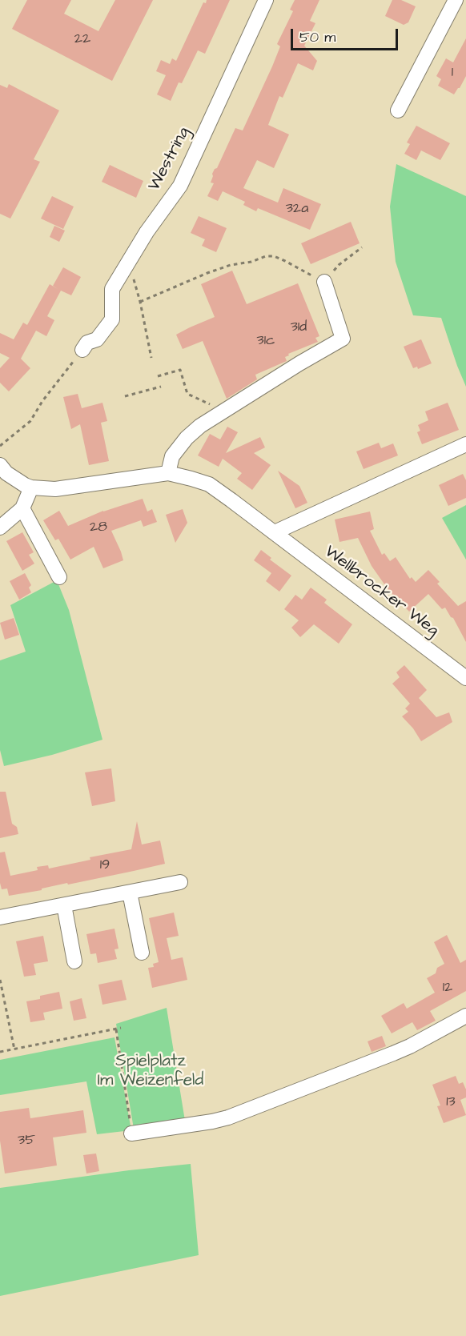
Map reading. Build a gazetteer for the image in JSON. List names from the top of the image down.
{
  "streets": {
    "street": ["Westring", "Wellbrocker Weg"]
  },
  "parks": ["Spielplatz Im Weizenfeld"],
  "house_numbers": [
    "22",
    "1",
    "32a",
    "31d",
    "31c",
    "28",
    "19",
    "12",
    "13",
    "35"
  ],
  "scale_bar": "50 m"
}
